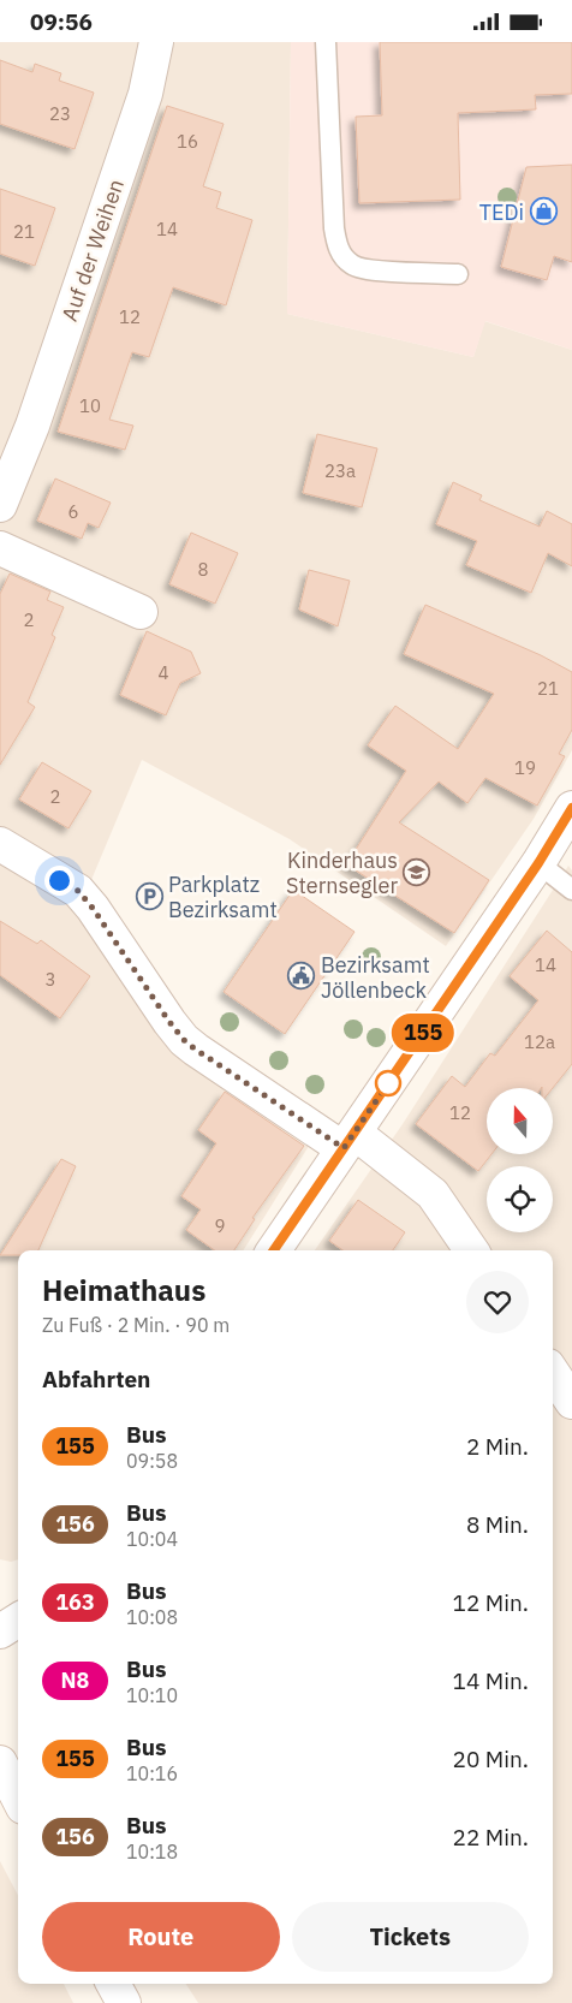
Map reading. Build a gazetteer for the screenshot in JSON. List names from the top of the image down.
{
  "streets": {
    "street": ["Auf der Weihen"]
  },
  "places": {
    "shop": ["TEDi"],
    "school or university": ["Kinderhaus Sternsegler"],
    "parking": ["Parkplatz Bezirksamt"],
    "public building": ["Bezirksamt Jöllenbeck"]
  },
  "lines": ["bus line 155"],
  "house_numbers": [
    "23",
    "16",
    "14",
    "21",
    "12",
    "10",
    "23a",
    "6",
    "8",
    "2",
    "4",
    "21",
    "19",
    "2",
    "14",
    "3",
    "12a",
    "12",
    "9"
  ],
  "north": "top",
  "page": {
    "status": "09:56",
    "on_map": "155",
    "heading": [
      ["Heimathaus", "Zu Fuß · 2 Min. · 90 m"],
      "Abfahrten"
    ],
    "list": [
      {
        "mark": "155",
        "name": "Bus",
        "note": "09:58",
        "value": "2 Min."
      },
      {
        "mark": "156",
        "name": "Bus",
        "note": "10:04",
        "value": "8 Min."
      },
      {
        "mark": "163",
        "name": "Bus",
        "note": "10:08",
        "value": "12 Min."
      },
      {
        "mark": "N8",
        "name": "Bus",
        "note": "10:10",
        "value": "14 Min."
      },
      {
        "mark": "155",
        "name": "Bus",
        "note": "10:16",
        "value": "20 Min."
      },
      {
        "mark": "156",
        "name": "Bus",
        "note": "10:18",
        "value": "22 Min."
      }
    ],
    "buttons": ["Route", "Tickets"]
  }
}
